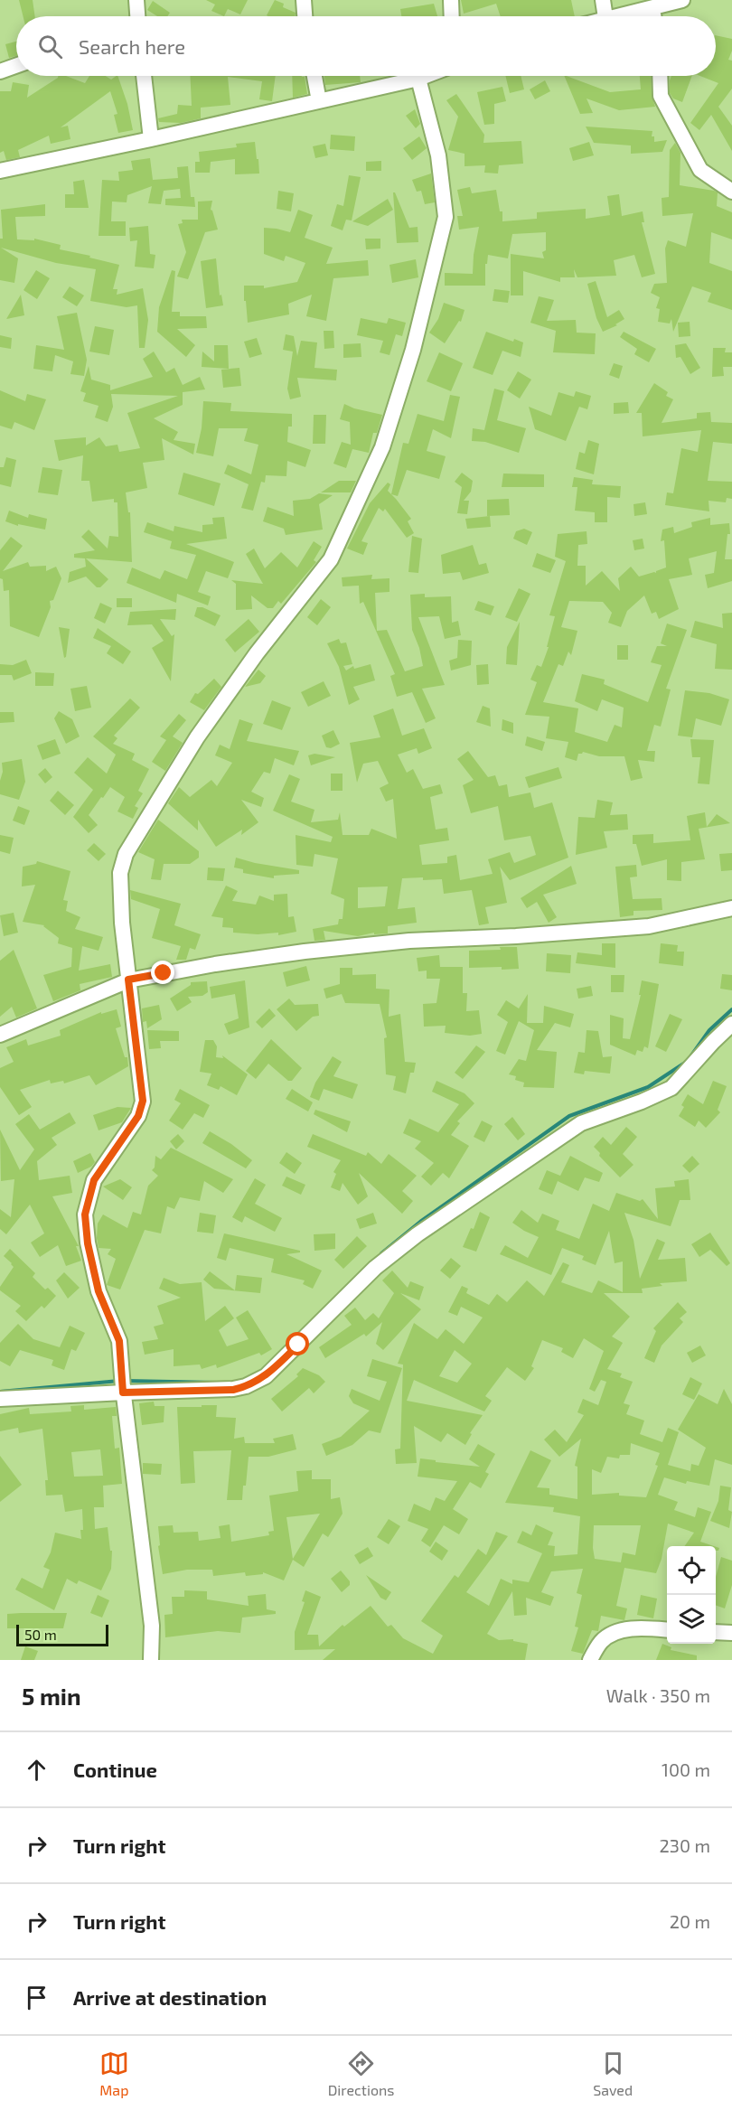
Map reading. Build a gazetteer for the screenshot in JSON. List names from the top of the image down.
{
  "scale_bar": "50 m",
  "page": {
    "search": "Search here",
    "scale": "50 m",
    "heading": ["5 min", "Walk · 350 m"],
    "list": [
      ["Continue", "100 m"],
      ["Turn right", "230 m"],
      ["Turn right", "20 m"],
      "Arrive at destination"
    ],
    "nav": ["Map", "Directions", "Saved"]
  }
}
